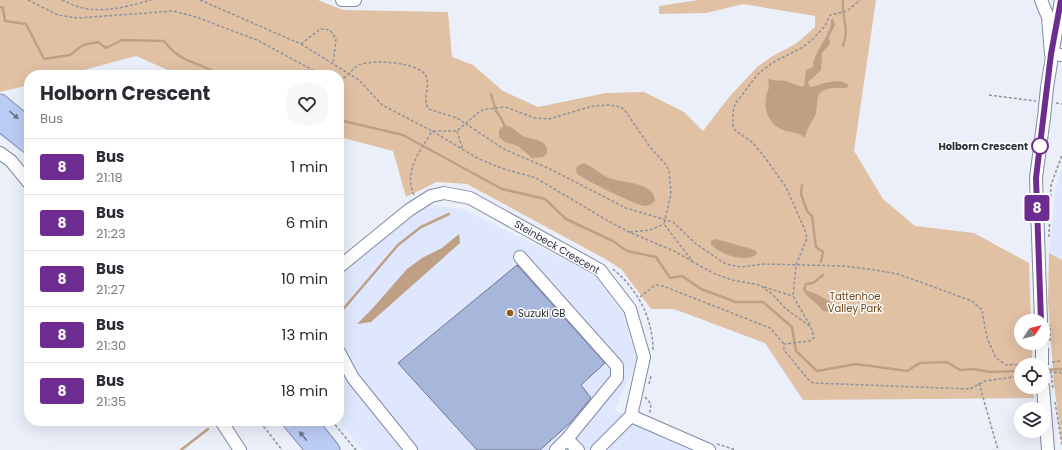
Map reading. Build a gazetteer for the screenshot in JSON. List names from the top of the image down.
{
  "streets": {
    "street": ["Steinbeck Crescent"]
  },
  "parks": ["Tattenhoe Valley Park"],
  "places": ["Holborn Crescent", "Suzuki GB"],
  "lines": ["bus line 8"],
  "north": "top right",
  "page": {
    "on_map": "8",
    "heading": ["Holborn Crescent", "Bus"],
    "list": [
      {
        "mark": "8",
        "name": "Bus",
        "note": "21:18",
        "value": "1 min"
      },
      {
        "mark": "8",
        "name": "Bus",
        "note": "21:23",
        "value": "6 min"
      },
      {
        "mark": "8",
        "name": "Bus",
        "note": "21:27",
        "value": "10 min"
      },
      {
        "mark": "8",
        "name": "Bus",
        "note": "21:30",
        "value": "13 min"
      },
      {
        "mark": "8",
        "name": "Bus",
        "note": "21:35",
        "value": "18 min"
      }
    ]
  }
}
